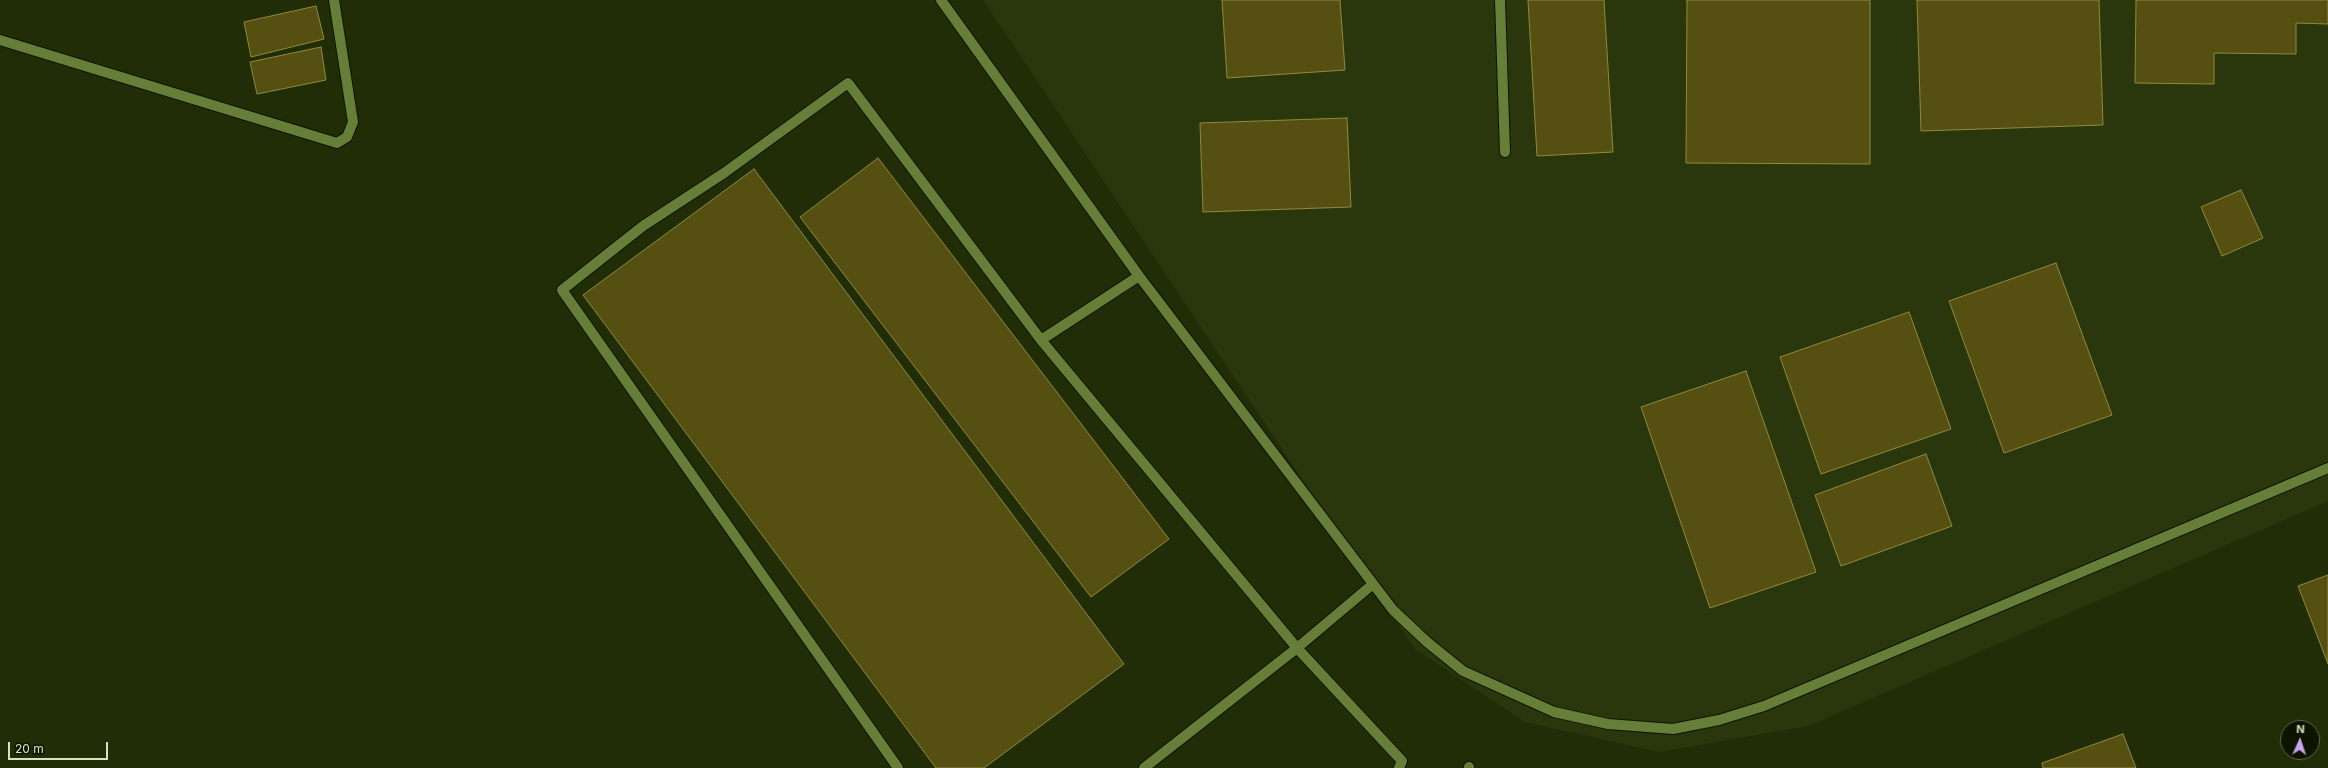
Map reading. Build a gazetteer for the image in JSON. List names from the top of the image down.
{
  "scale_bar": "20 m",
  "north": "top"
}
